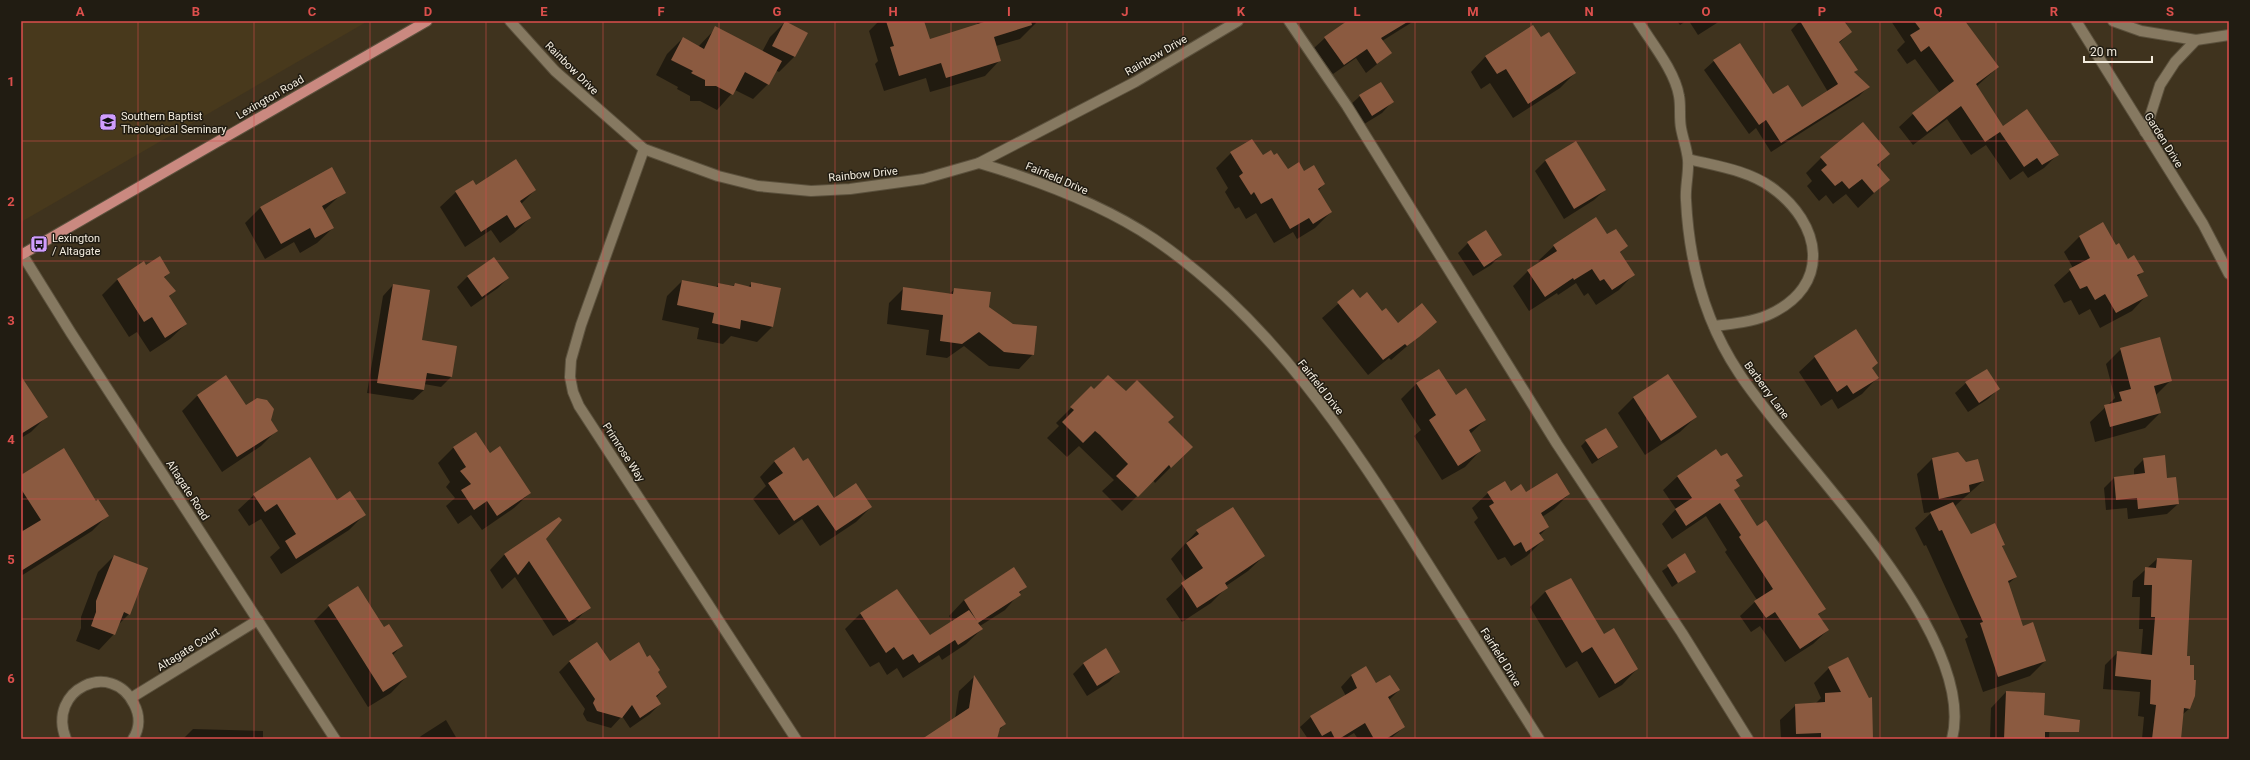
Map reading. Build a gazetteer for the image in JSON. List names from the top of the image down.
{
  "streets": {
    "main road": ["Lexington Road"],
    "street": [
      "Rainbow Drive",
      "Garden Drive",
      "Fairfield Drive",
      "Barberry Lane",
      "Primrose Way",
      "Altagate Road",
      "Altagate Court"
    ]
  },
  "crossings": [
    ["Rainbow Drive", "Fairfield Drive"],
    ["Rainbow Drive", "Primrose Way"],
    ["Lexington Road", "Altagate Road"],
    ["Altagate Road", "Altagate Court"]
  ],
  "places": {
    "school or university": ["Southern Baptist Theological Seminary"],
    "bus stop": ["Lexington / Altagate"]
  },
  "scale_bar": "20 m",
  "grid": {
    "columns": [
      "A",
      "B",
      "C",
      "D",
      "E",
      "F",
      "G",
      "H",
      "I",
      "J",
      "K",
      "L",
      "M",
      "N",
      "O",
      "P",
      "Q",
      "R",
      "S"
    ],
    "rows": [
      "1",
      "2",
      "3",
      "4",
      "5",
      "6"
    ]
  }
}
